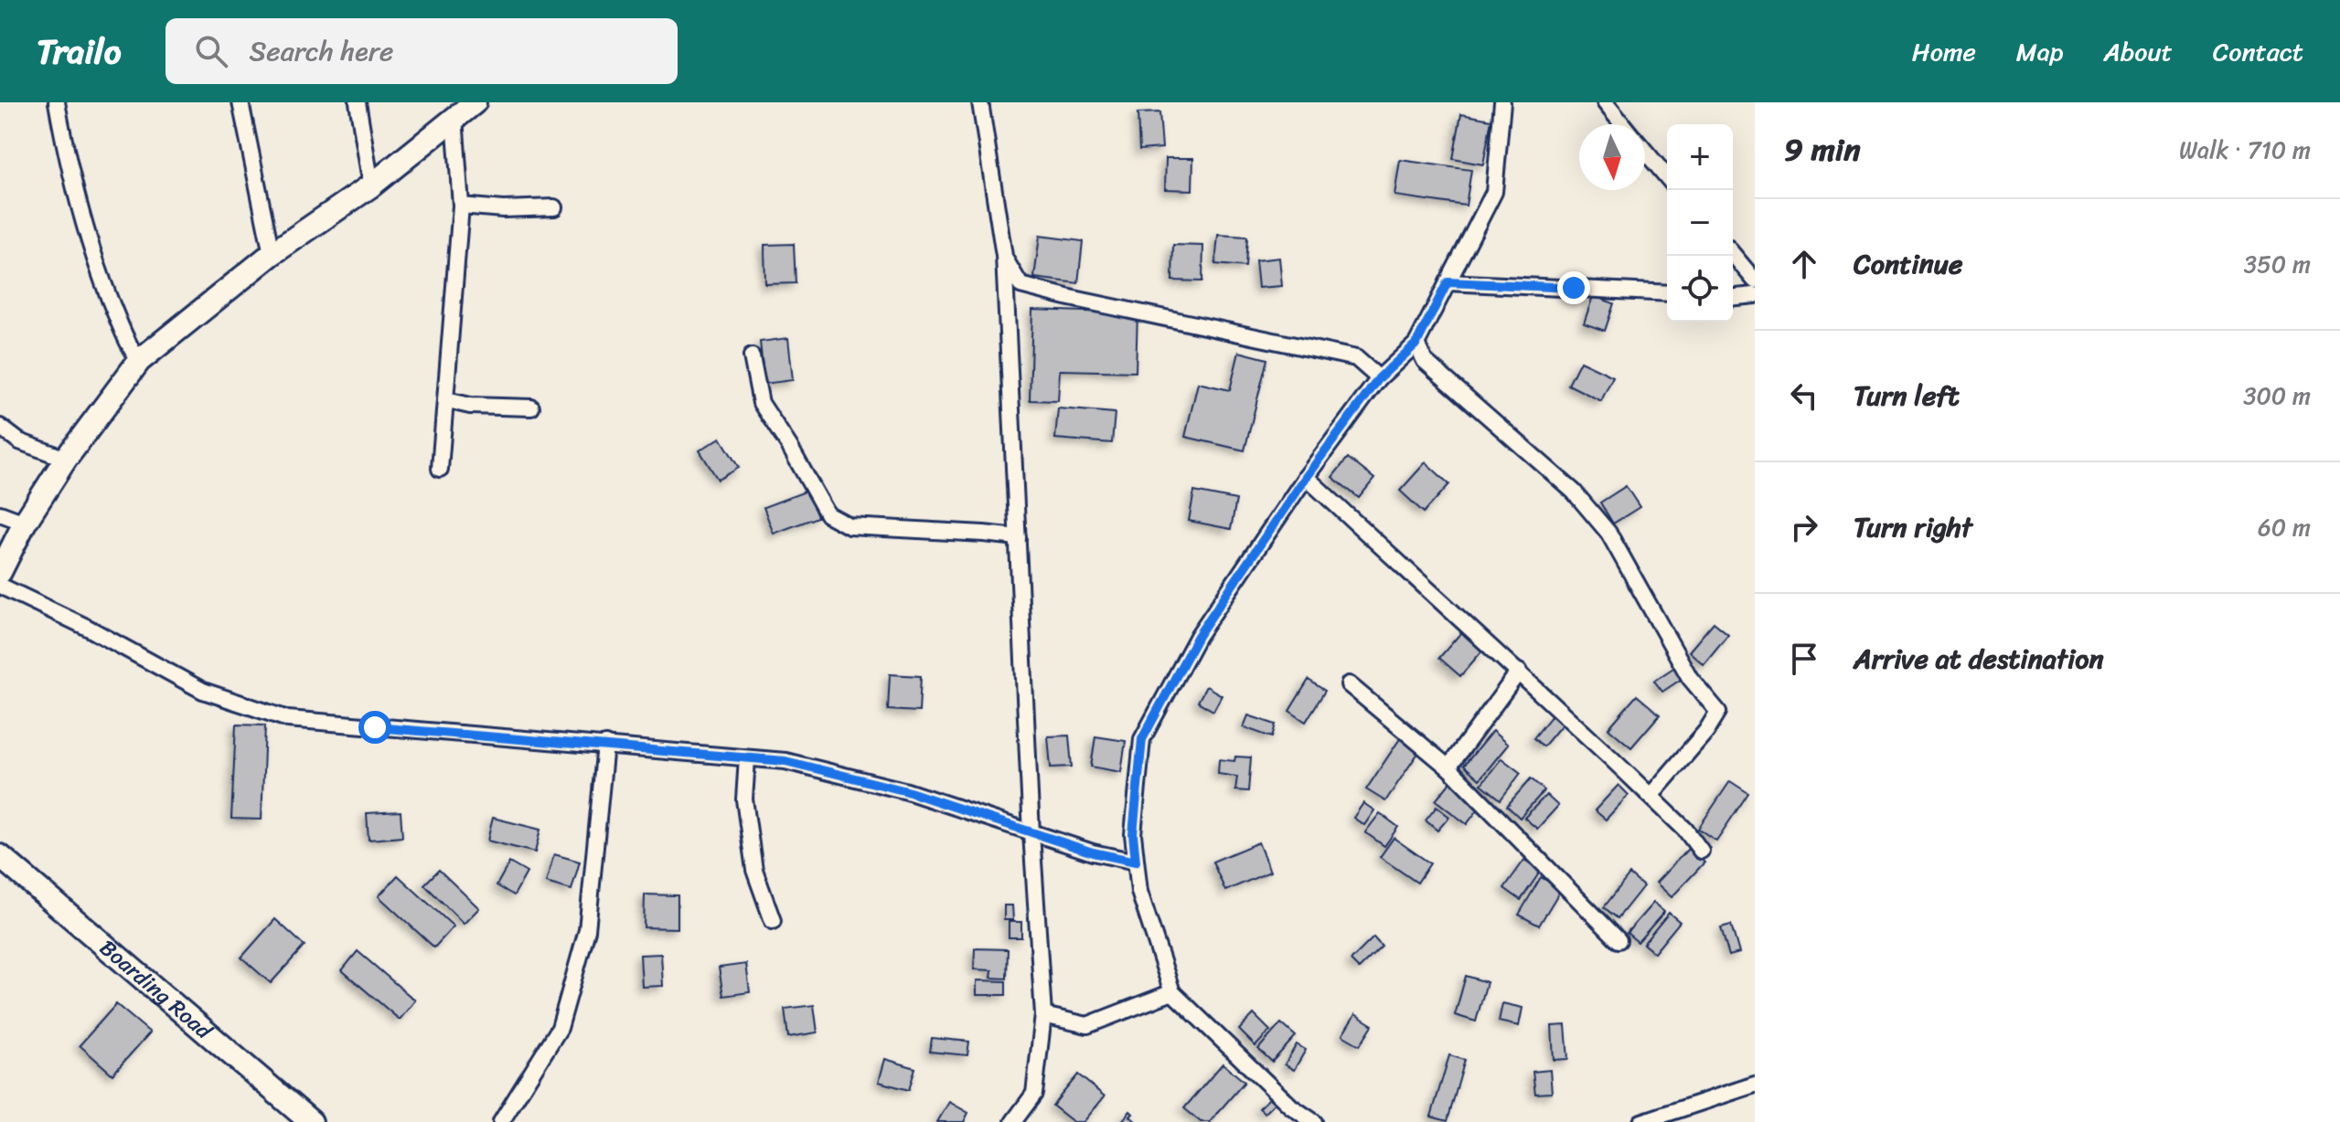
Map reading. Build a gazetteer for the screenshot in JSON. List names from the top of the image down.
{
  "streets": {
    "main road": ["Boarding Road"]
  },
  "north": "bottom",
  "page": {
    "header": "Trailo",
    "search": "Search here",
    "nav": [
      "Home",
      "Map",
      "About",
      "Contact"
    ],
    "heading": ["9 min", "Walk · 710 m"],
    "map_buttons": ["+", "−"],
    "list": [
      ["Continue", "350 m"],
      ["Turn left", "300 m"],
      ["Turn right", "60 m"],
      "Arrive at destination"
    ]
  }
}
